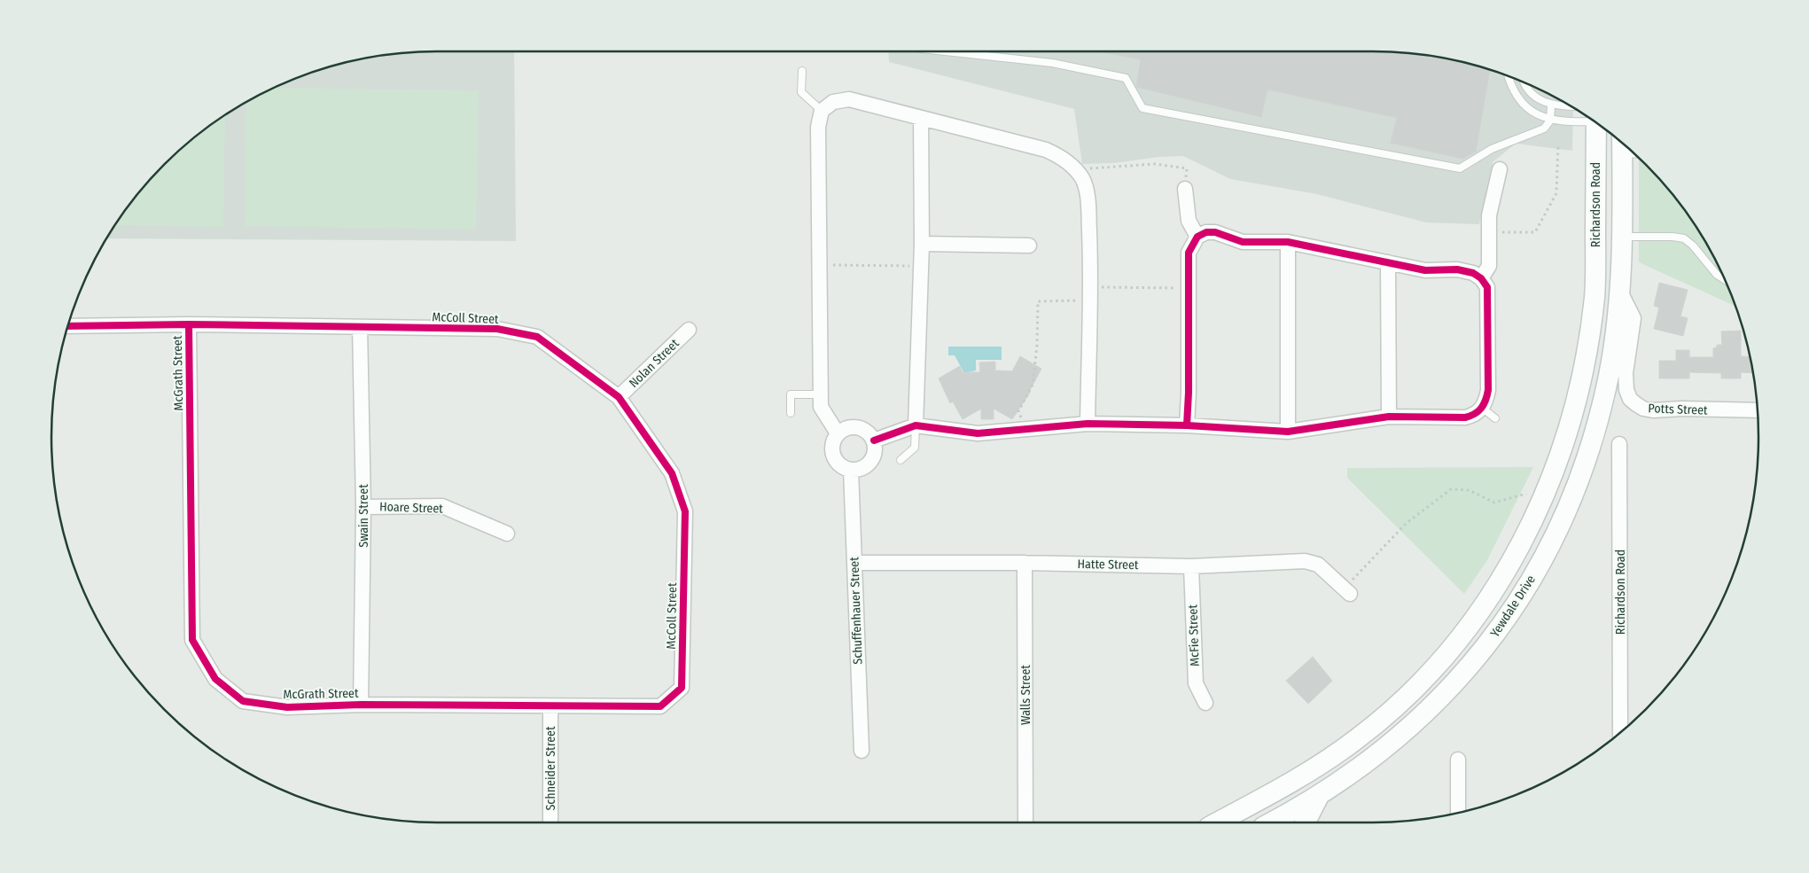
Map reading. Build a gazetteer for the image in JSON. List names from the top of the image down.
{
  "streets": {
    "main road": ["Richardson Road", "Yewdale Drive"],
    "street": [
      "McColl Street",
      "Nolan Street",
      "McGrath Street",
      "Potts Street",
      "Hoare Street",
      "Swain Street",
      "Hatte Street",
      "Schuffenhauer Street",
      "McFie Street",
      "Walls Street",
      "Schneider Street"
    ]
  },
  "crossings": [
    ["Richardson Road", "Potts Street"],
    ["Richardson Road", "Yewdale Drive"],
    ["McColl Street", "Nolan Street"],
    ["McColl Street", "McGrath Street"],
    ["McColl Street", "Swain Street"],
    ["McGrath Street", "Swain Street"],
    ["McGrath Street", "Schneider Street"],
    ["Potts Street", "Yewdale Drive"],
    ["Hoare Street", "Swain Street"],
    ["Hatte Street", "Schuffenhauer Street"],
    ["Hatte Street", "McFie Street"],
    ["Hatte Street", "Walls Street"]
  ]
}
